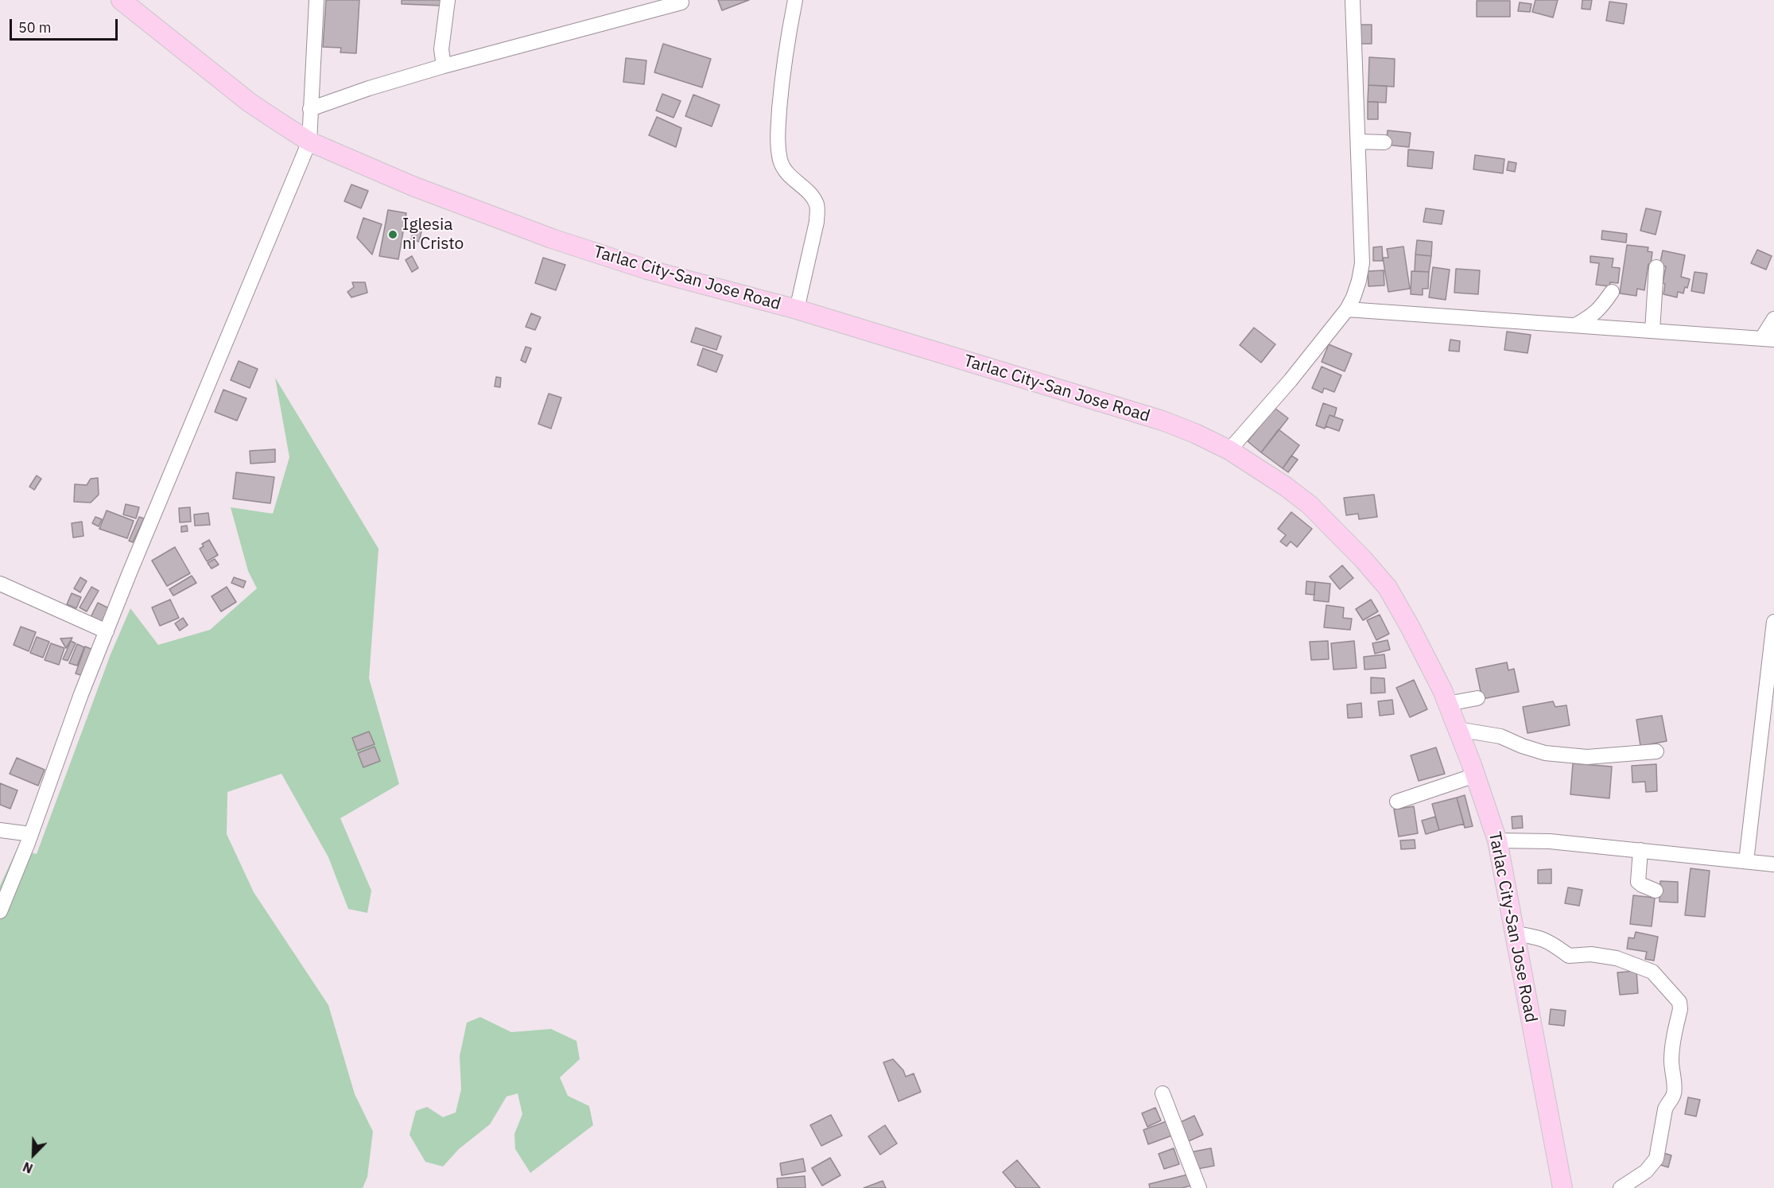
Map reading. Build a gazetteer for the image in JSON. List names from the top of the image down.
{
  "streets": {
    "main road": ["Tarlac City-San Jose Road"]
  },
  "places": ["Iglesia ni Cristo"],
  "scale_bar": "50 m",
  "north": "bottom left"
}
